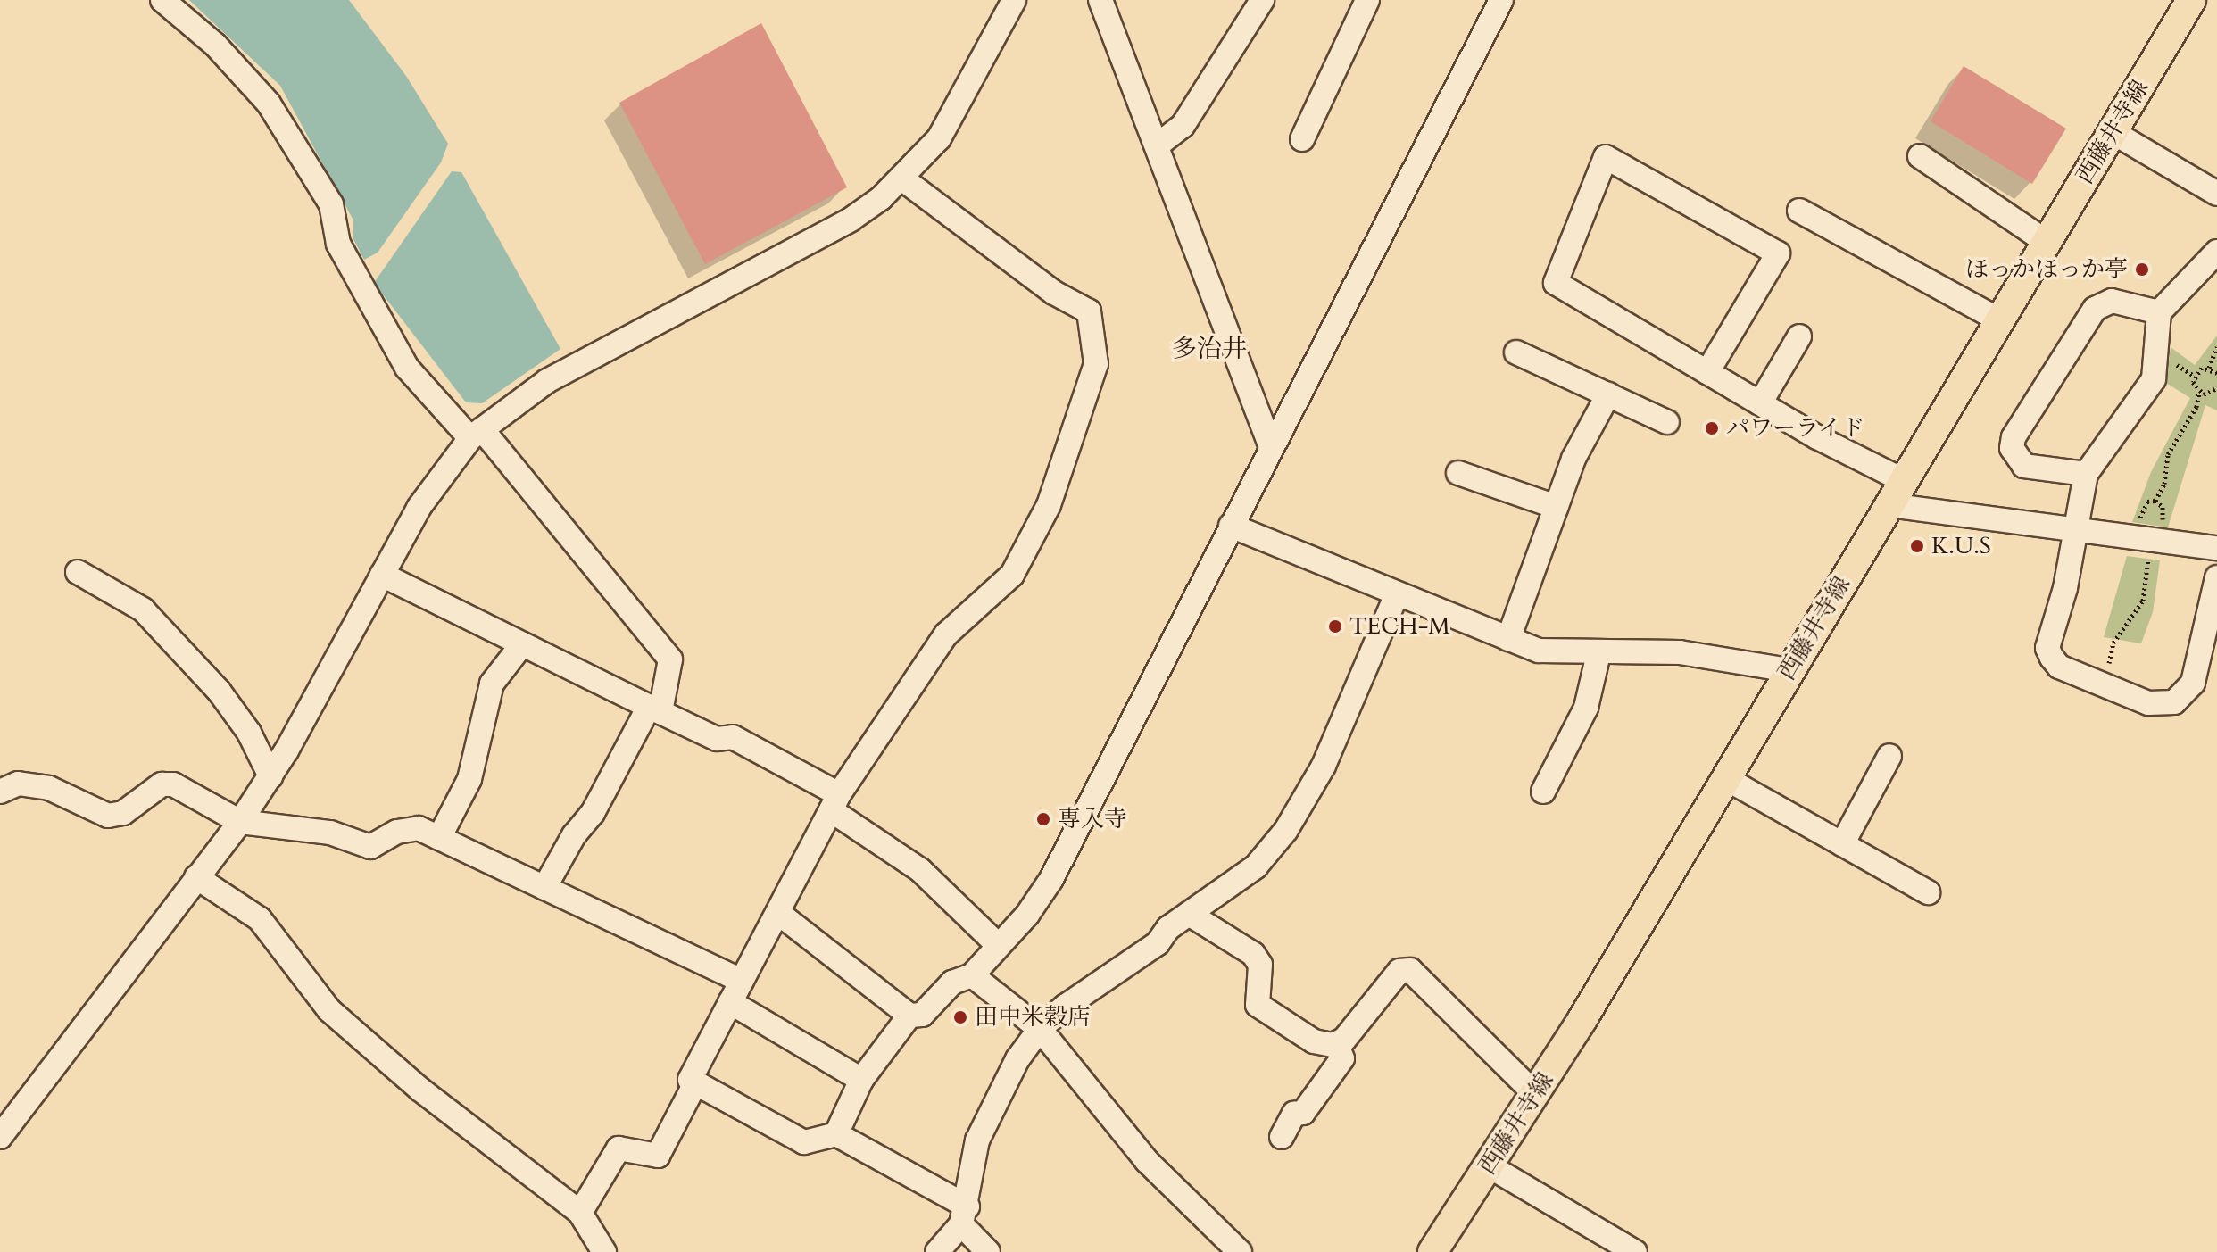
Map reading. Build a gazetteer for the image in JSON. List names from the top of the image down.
{
  "streets": {
    "main road": ["西藤井寺線"]
  },
  "districts": ["多治井"],
  "places": [
    "ほっかほっか亭",
    "パワーライド",
    "K.U.S",
    "TECH-M",
    "専入寺",
    "田中米穀店"
  ]
}
